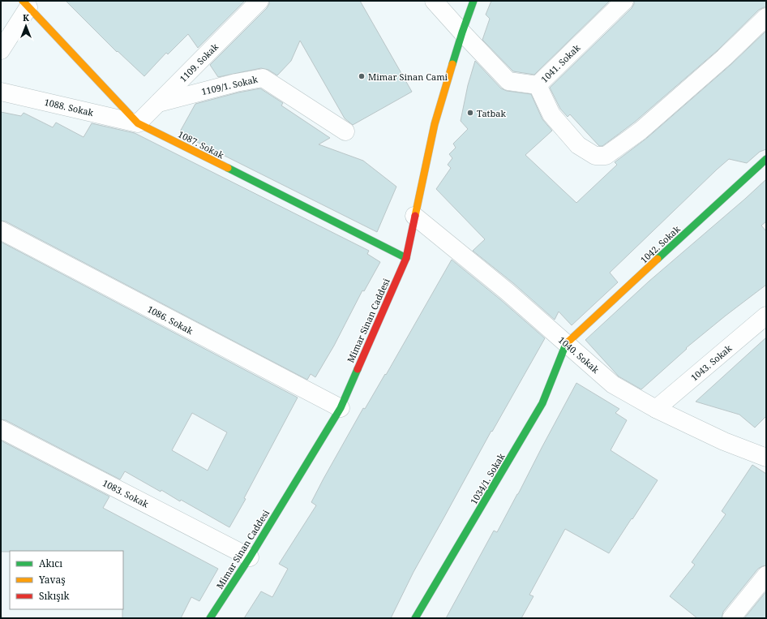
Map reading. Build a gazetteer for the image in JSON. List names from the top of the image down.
{
  "streets": {
    "street": [
      "1109. Sokak",
      "1041. Sokak",
      "1109/1. Sokak",
      "1088. Sokak",
      "1087. Sokak",
      "1042. Sokak",
      "1086. Sokak",
      "Mimar Sinan Caddesi",
      "1040. Sokak",
      "1043. Sokak",
      "1034/1. Sokak",
      "1083. Sokak"
    ]
  },
  "crossings": [
    ["1109. Sokak", "1109/1. Sokak"],
    ["1109. Sokak", "1088. Sokak"],
    ["1109. Sokak", "1087. Sokak"],
    ["1041. Sokak", "Mimar Sinan Caddesi"],
    ["1088. Sokak", "1087. Sokak"],
    ["1087. Sokak", "Mimar Sinan Caddesi"],
    ["1042. Sokak", "1040. Sokak"],
    ["1042. Sokak", "1034/1. Sokak"],
    ["1086. Sokak", "Mimar Sinan Caddesi"],
    ["Mimar Sinan Caddesi", "1040. Sokak"],
    ["Mimar Sinan Caddesi", "1083. Sokak"],
    ["1040. Sokak", "1043. Sokak"],
    ["1040. Sokak", "1034/1. Sokak"]
  ],
  "places": ["Mimar Sinan Cami", "Tatbak"],
  "legend": ["Akıcı", "Yavaş", "Sıkışık"],
  "north": "top"
}
